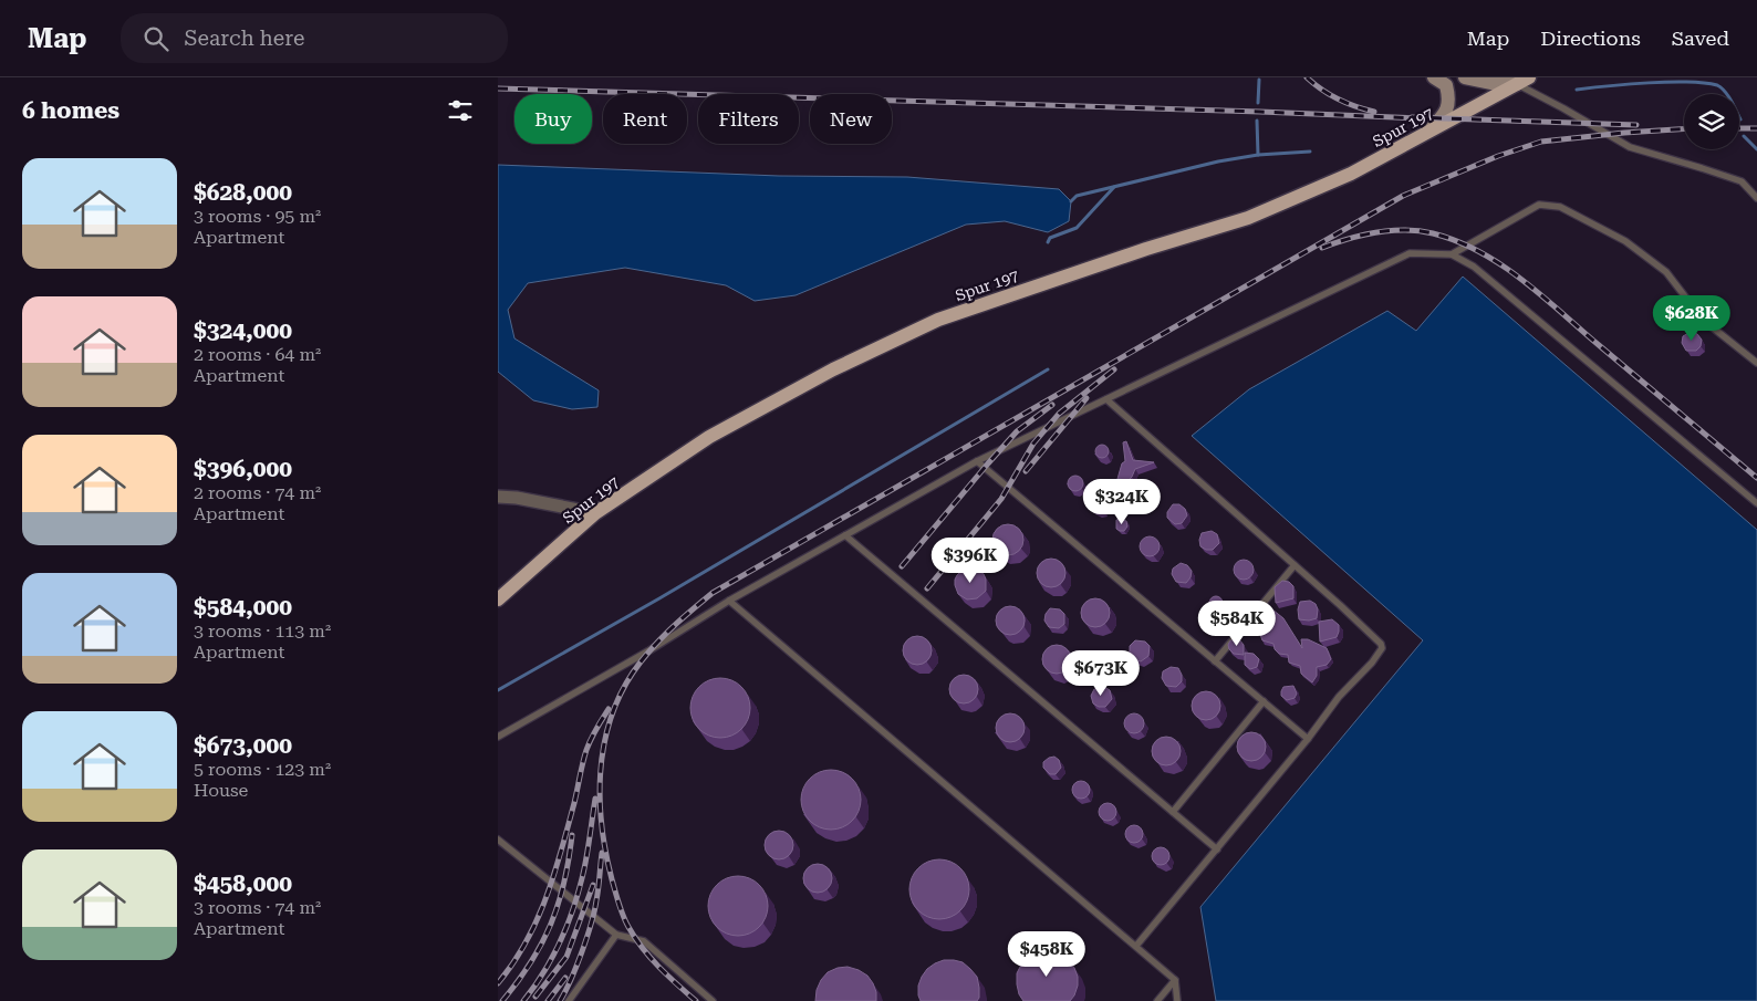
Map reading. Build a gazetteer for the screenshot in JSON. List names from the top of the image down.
{
  "streets": {
    "main road": ["Spur 197"]
  },
  "page": {
    "header": "Map",
    "search": "Search here",
    "nav": ["Map", "Directions", "Saved"],
    "heading": "6 homes",
    "chip": [
      "Buy",
      "Rent",
      "Filters",
      "New"
    ],
    "list": [
      {
        "name": "$628,000",
        "note": "3 rooms · 95 m² · Apartment"
      },
      {
        "name": "$324,000",
        "note": "2 rooms · 64 m² · Apartment"
      },
      {
        "name": "$396,000",
        "note": "2 rooms · 74 m² · Apartment"
      },
      {
        "name": "$584,000",
        "note": "3 rooms · 113 m² · Apartment"
      },
      {
        "name": "$673,000",
        "note": "5 rooms · 123 m² · House"
      },
      {
        "name": "$458,000",
        "note": "3 rooms · 74 m² · Apartment"
      }
    ],
    "price": [
      "$628K",
      "$324K",
      "$396K",
      "$584K",
      "$673K",
      "$458K"
    ]
  }
}
